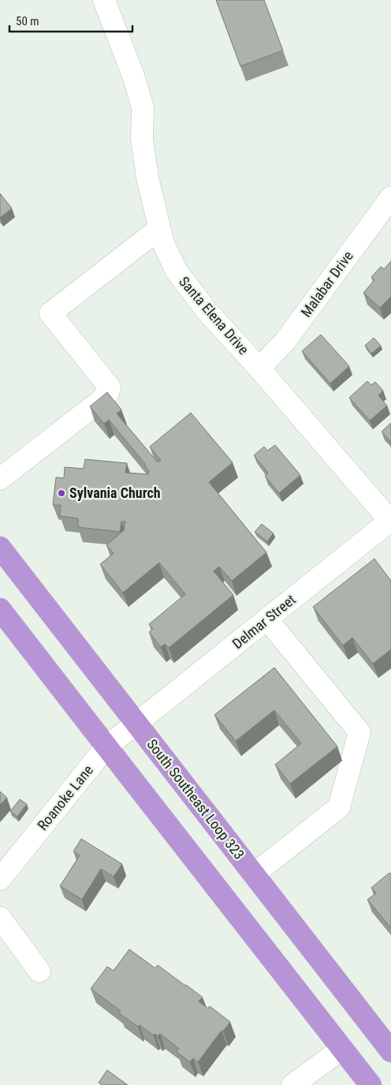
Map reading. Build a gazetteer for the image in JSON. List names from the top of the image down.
{
  "streets": {
    "highway": ["South Southeast Loop 323"],
    "street": [
      "Malabar Drive",
      "Santa Elena Drive",
      "Delmar Street",
      "Roanoke Lane"
    ]
  },
  "crossings": [
    ["Malabar Drive", "Santa Elena Drive"],
    ["Santa Elena Drive", "Delmar Street"],
    ["Delmar Street", "Roanoke Lane"],
    ["Delmar Street", "South Southeast Loop 323"],
    ["Roanoke Lane", "South Southeast Loop 323"]
  ],
  "places": ["Sylvania Church"],
  "scale_bar": "50 m"
}
